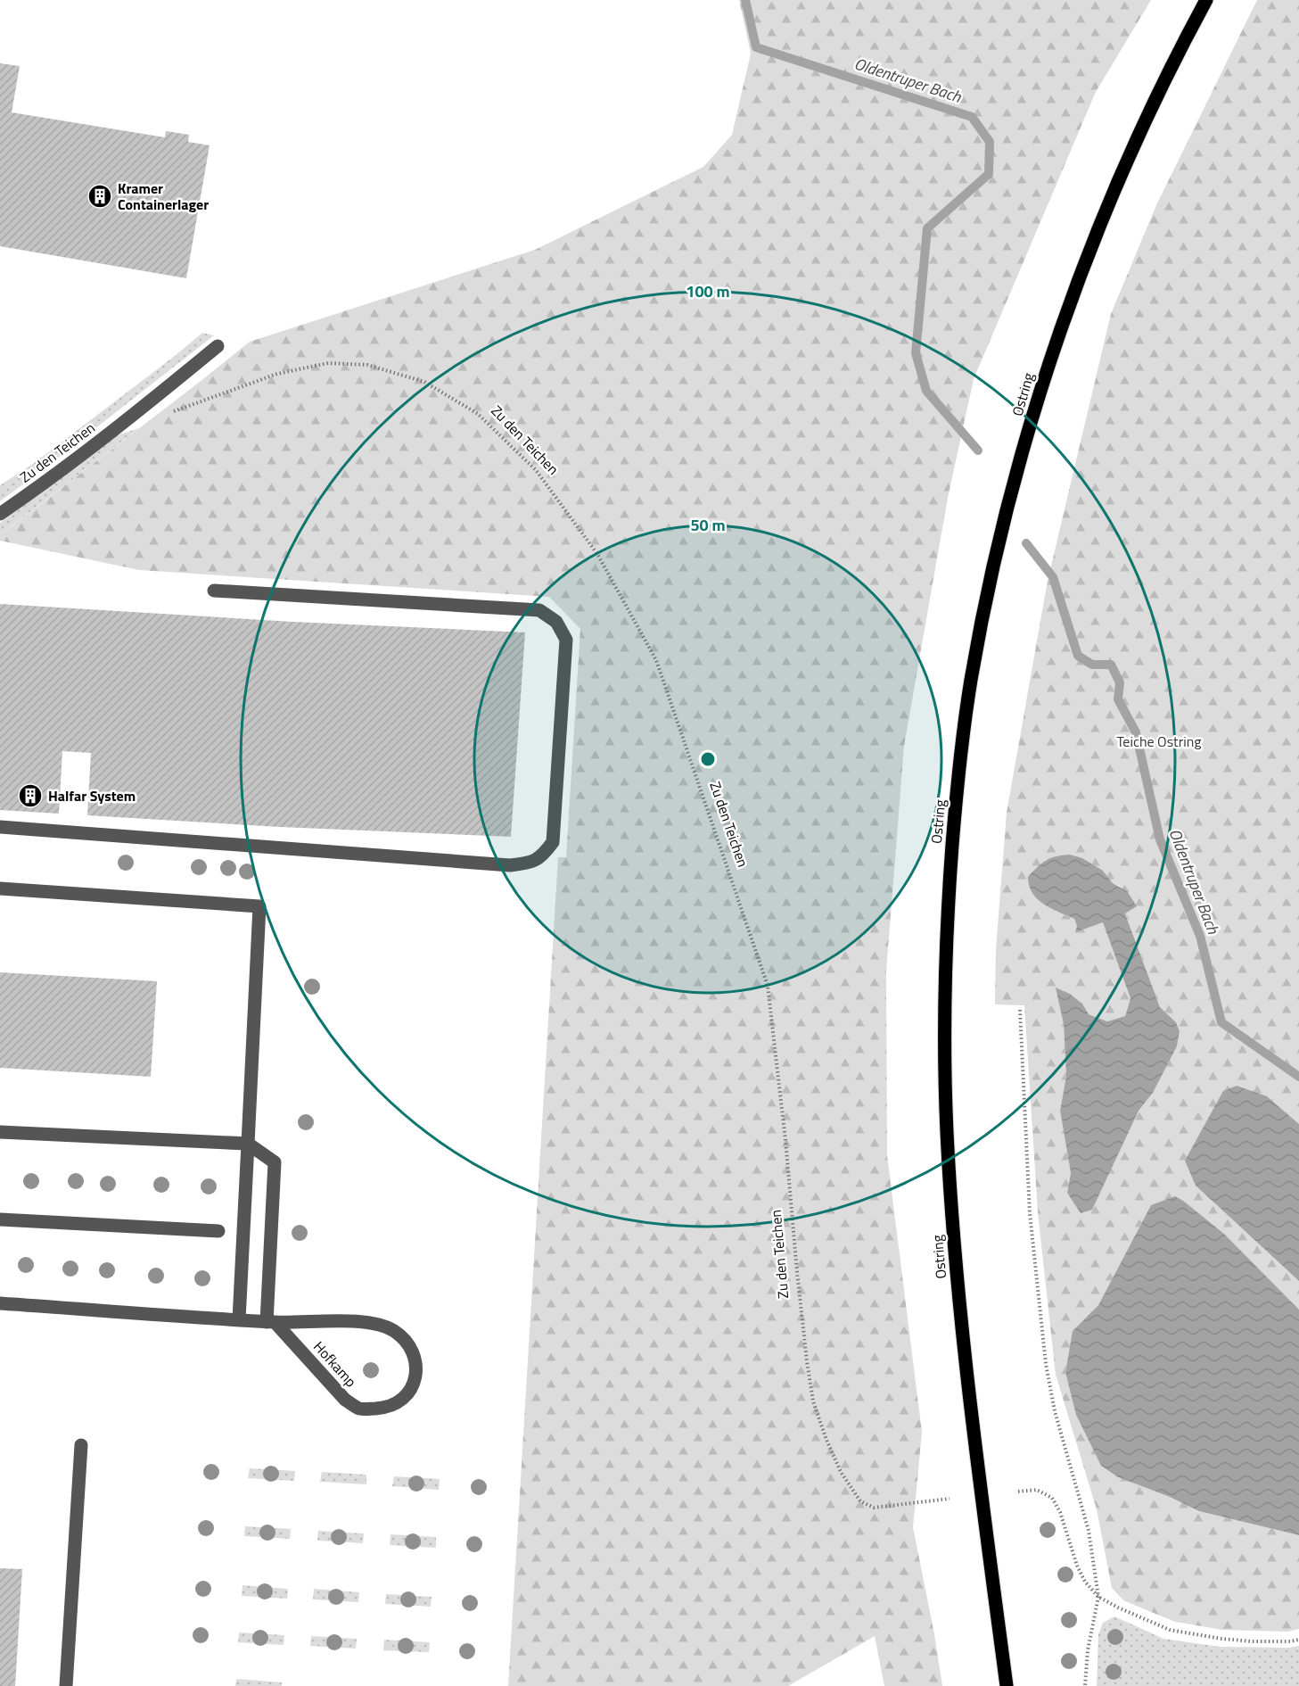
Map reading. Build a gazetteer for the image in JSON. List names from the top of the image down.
{
  "streets": {
    "main road": ["Ostring"],
    "street": ["Zu den Teichen", "Hofkamp"]
  },
  "water": ["Oldentruper Bach"],
  "parks": ["Teiche Ostring"],
  "places": {
    "building": ["Kramer Containerlager", "Halfar System"]
  },
  "rings": ["100 m", "50 m"]
}
